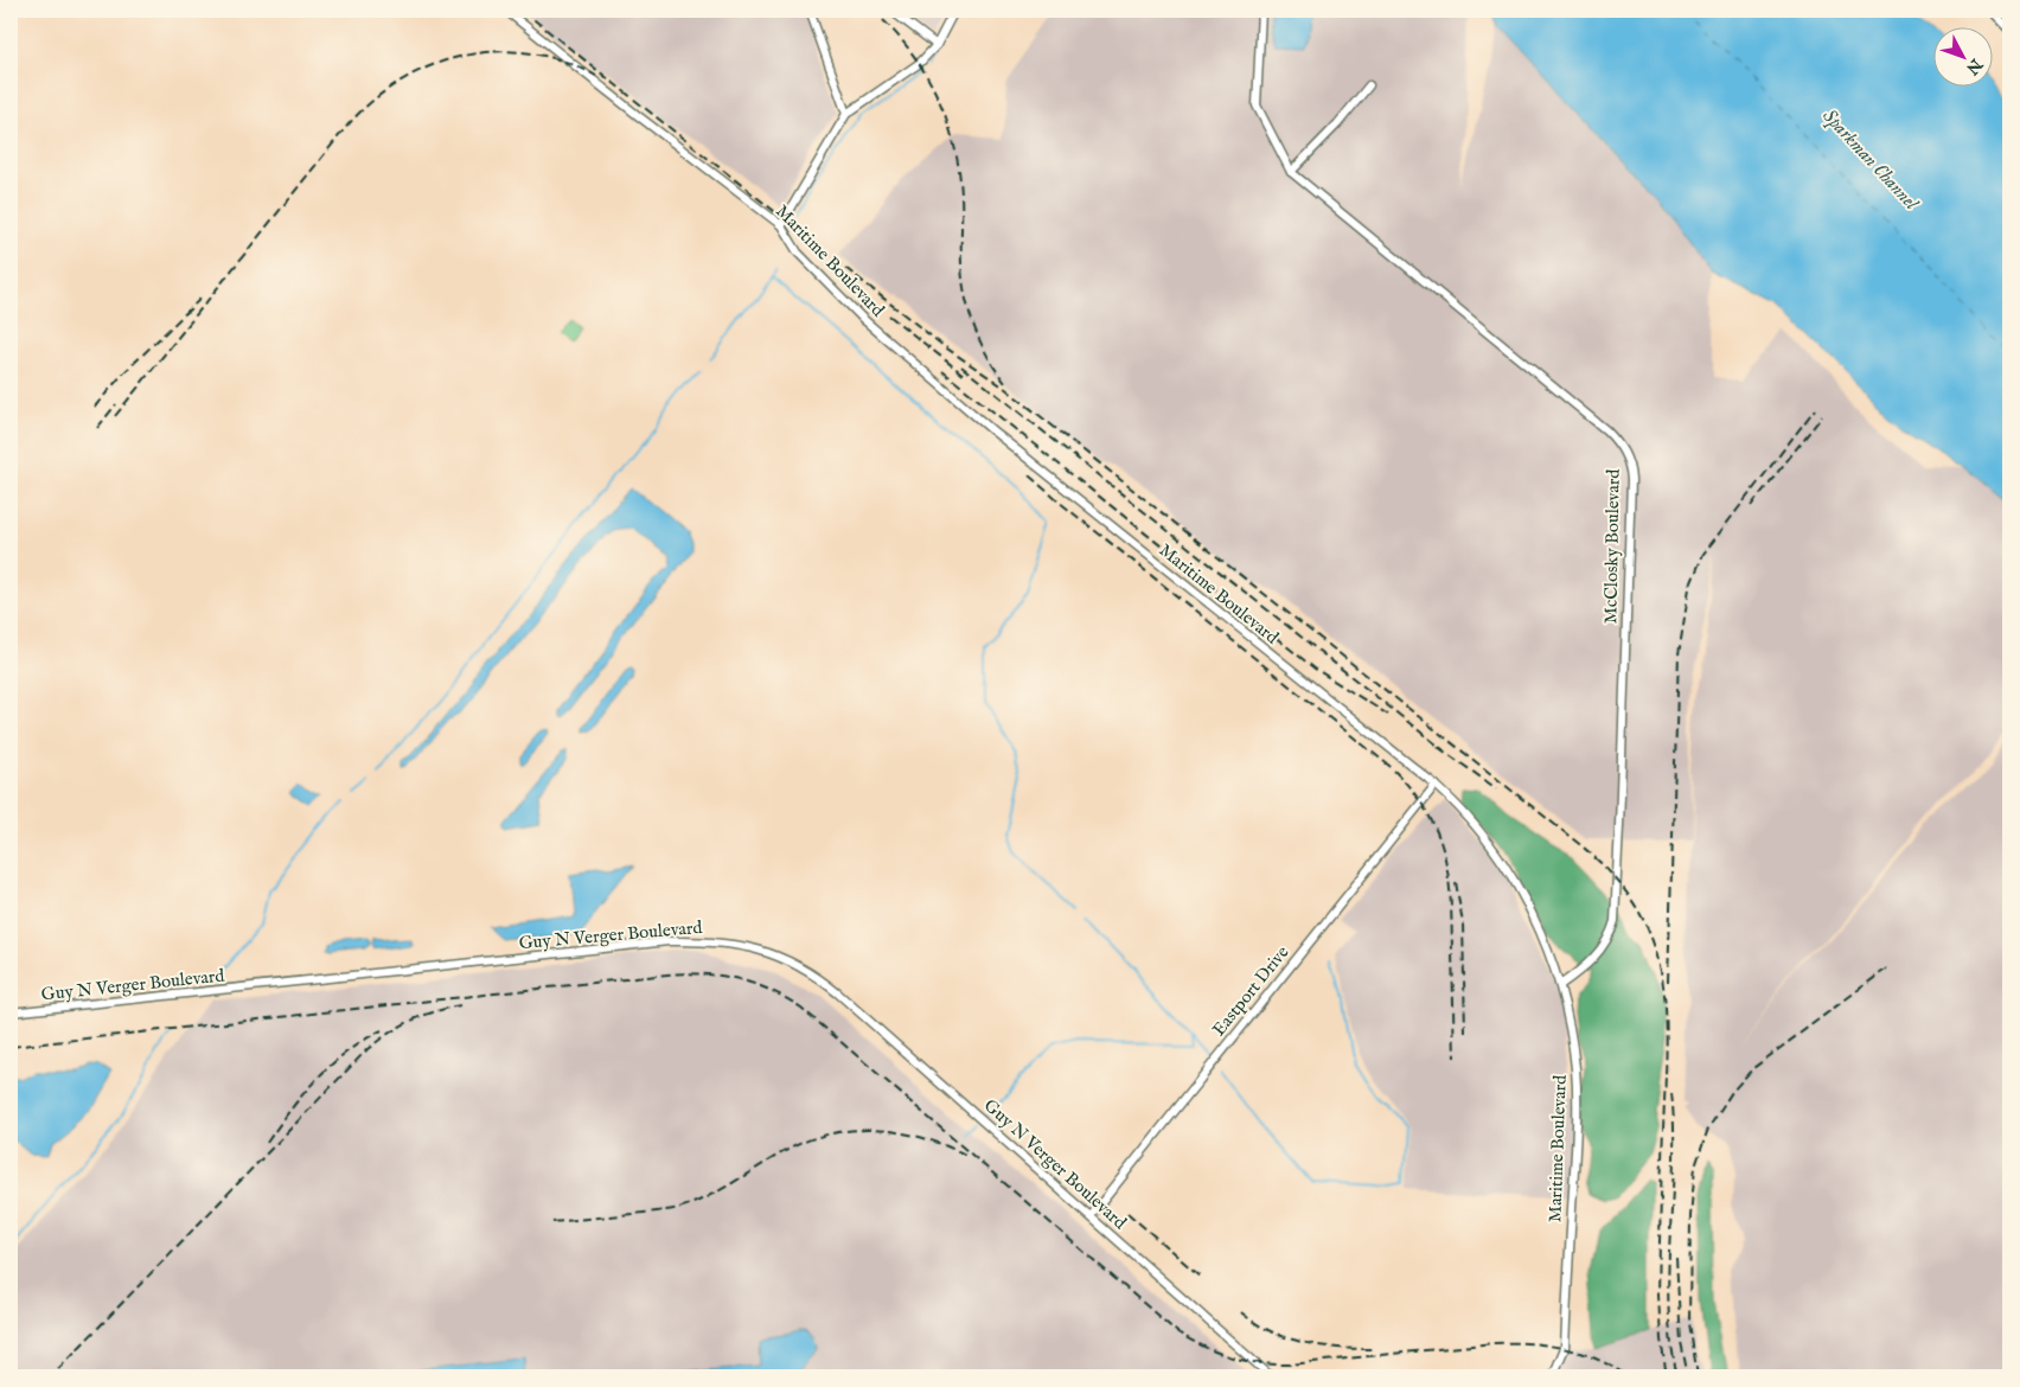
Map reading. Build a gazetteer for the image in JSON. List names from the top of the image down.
{
  "streets": {
    "street": [
      "Maritime Boulevard",
      "McClosky Boulevard",
      "Guy N Verger Boulevard",
      "Eastport Drive"
    ]
  },
  "crossings": [
    ["Maritime Boulevard", "McClosky Boulevard"],
    ["Maritime Boulevard", "Eastport Drive"],
    ["Guy N Verger Boulevard", "Eastport Drive"]
  ],
  "water": ["Sparkman Channel"],
  "north": "bottom right"
}
